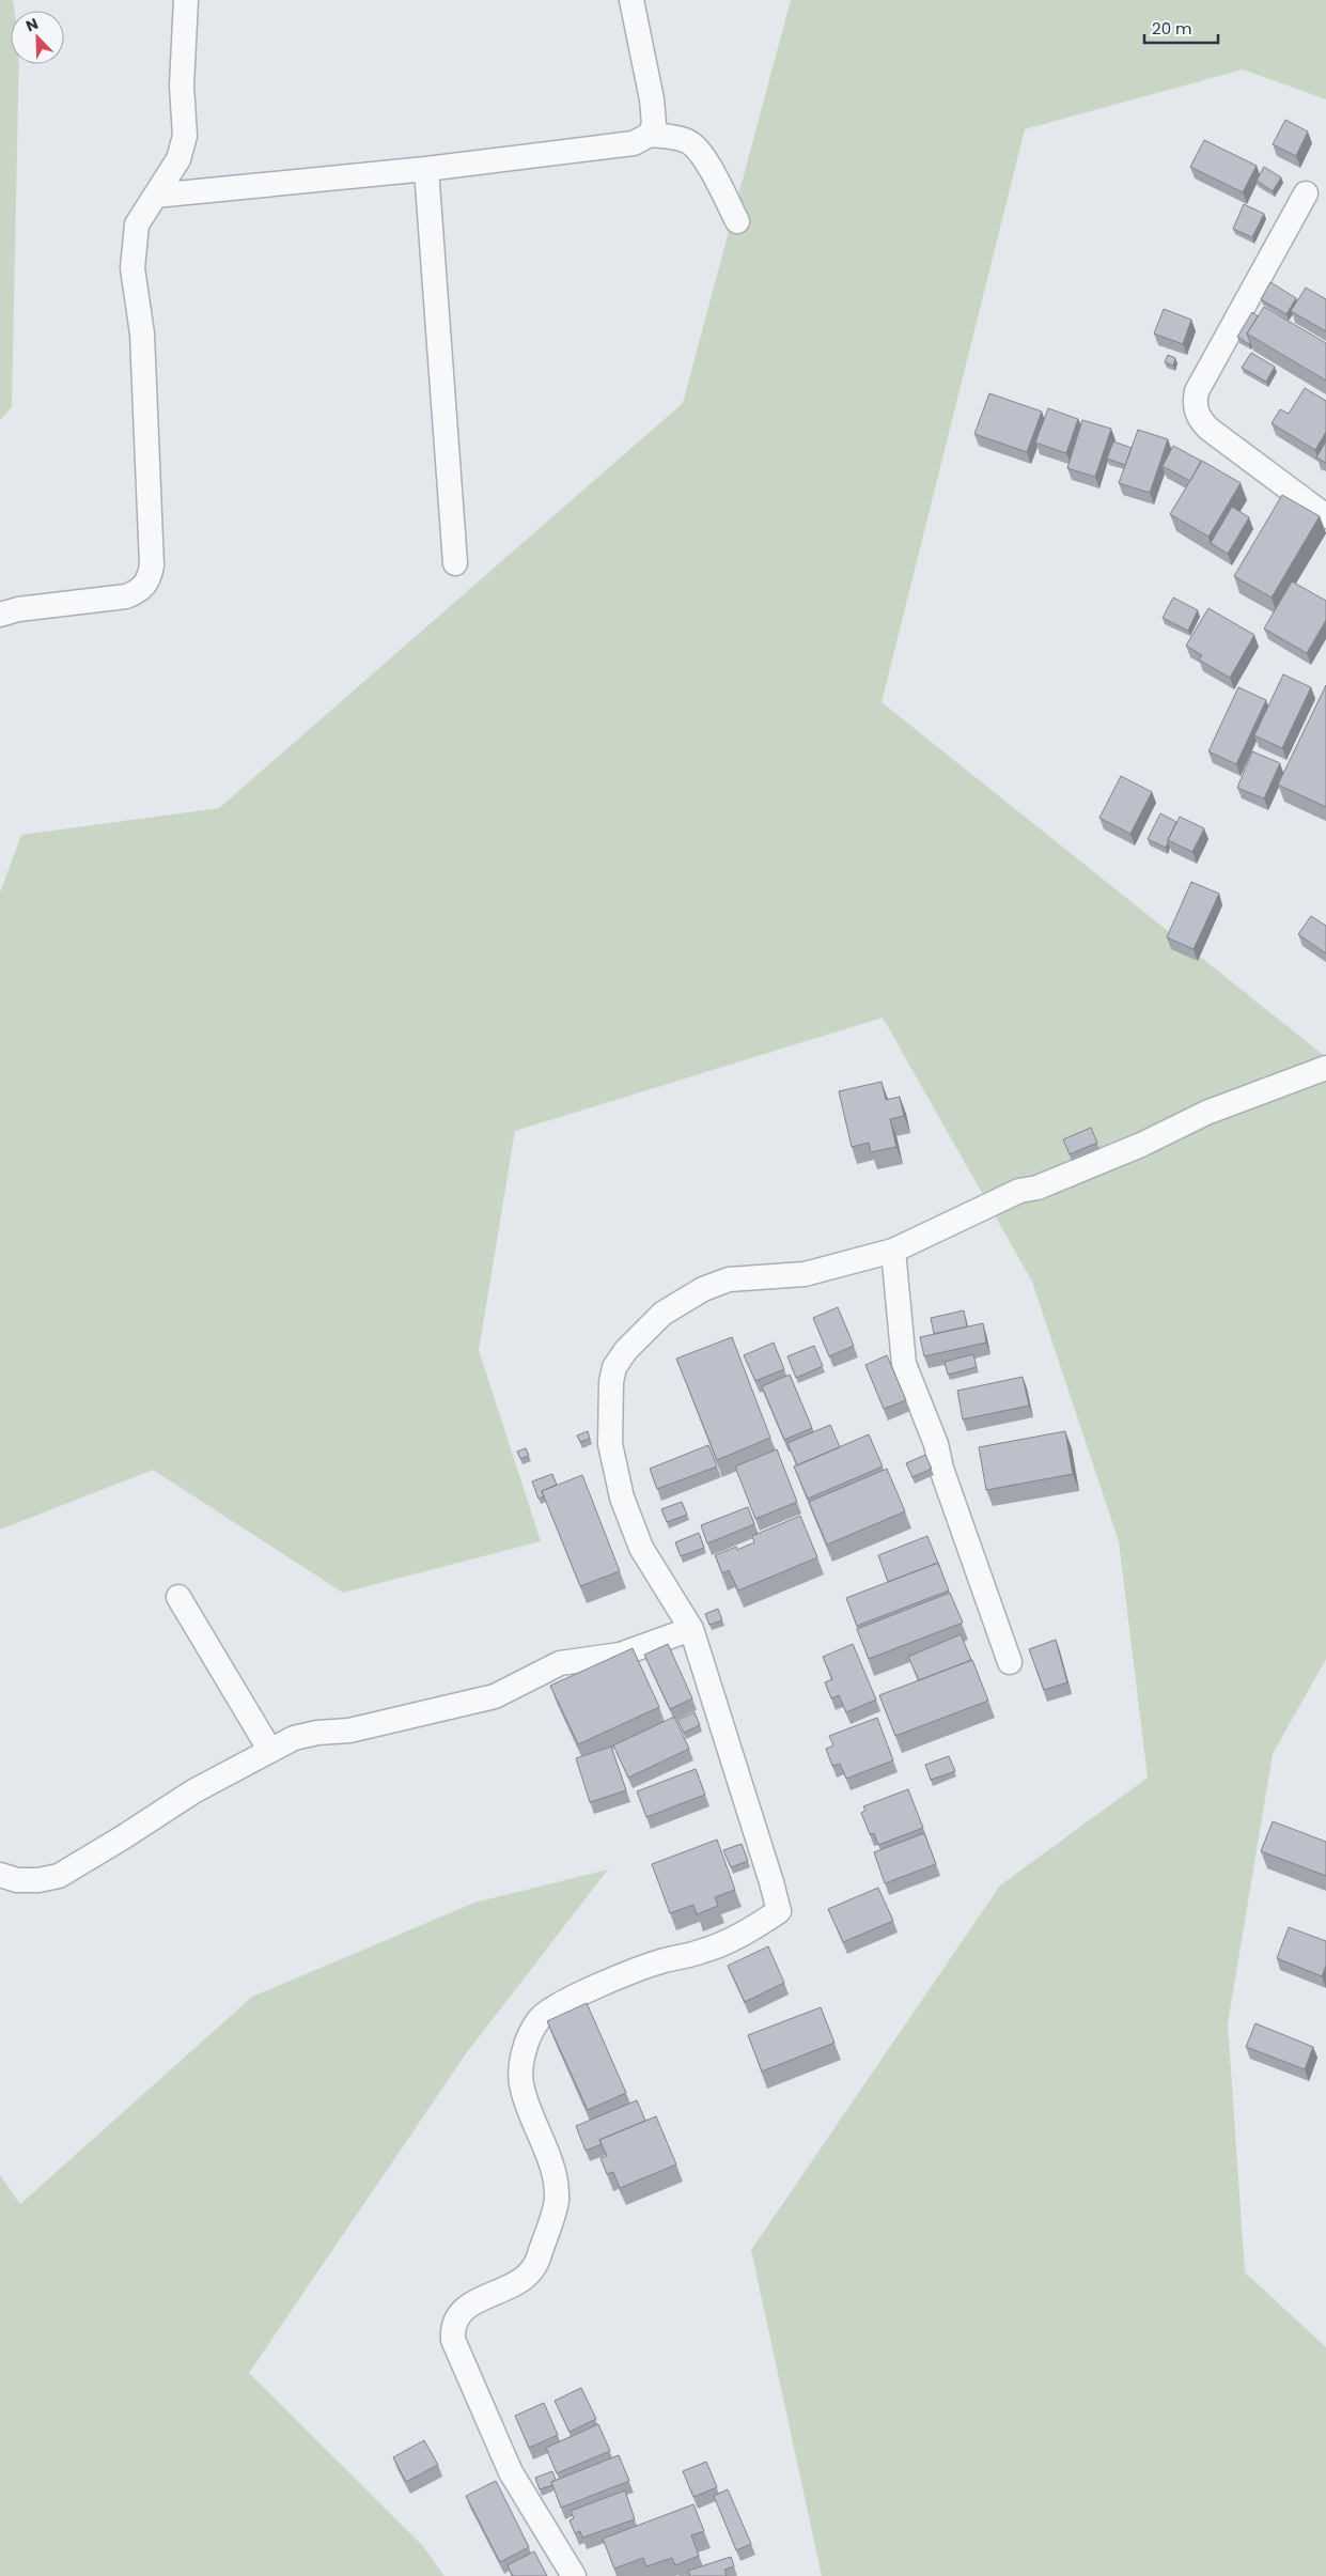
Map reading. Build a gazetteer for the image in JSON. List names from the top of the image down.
{
  "scale_bar": "20 m",
  "north": "top left"
}
